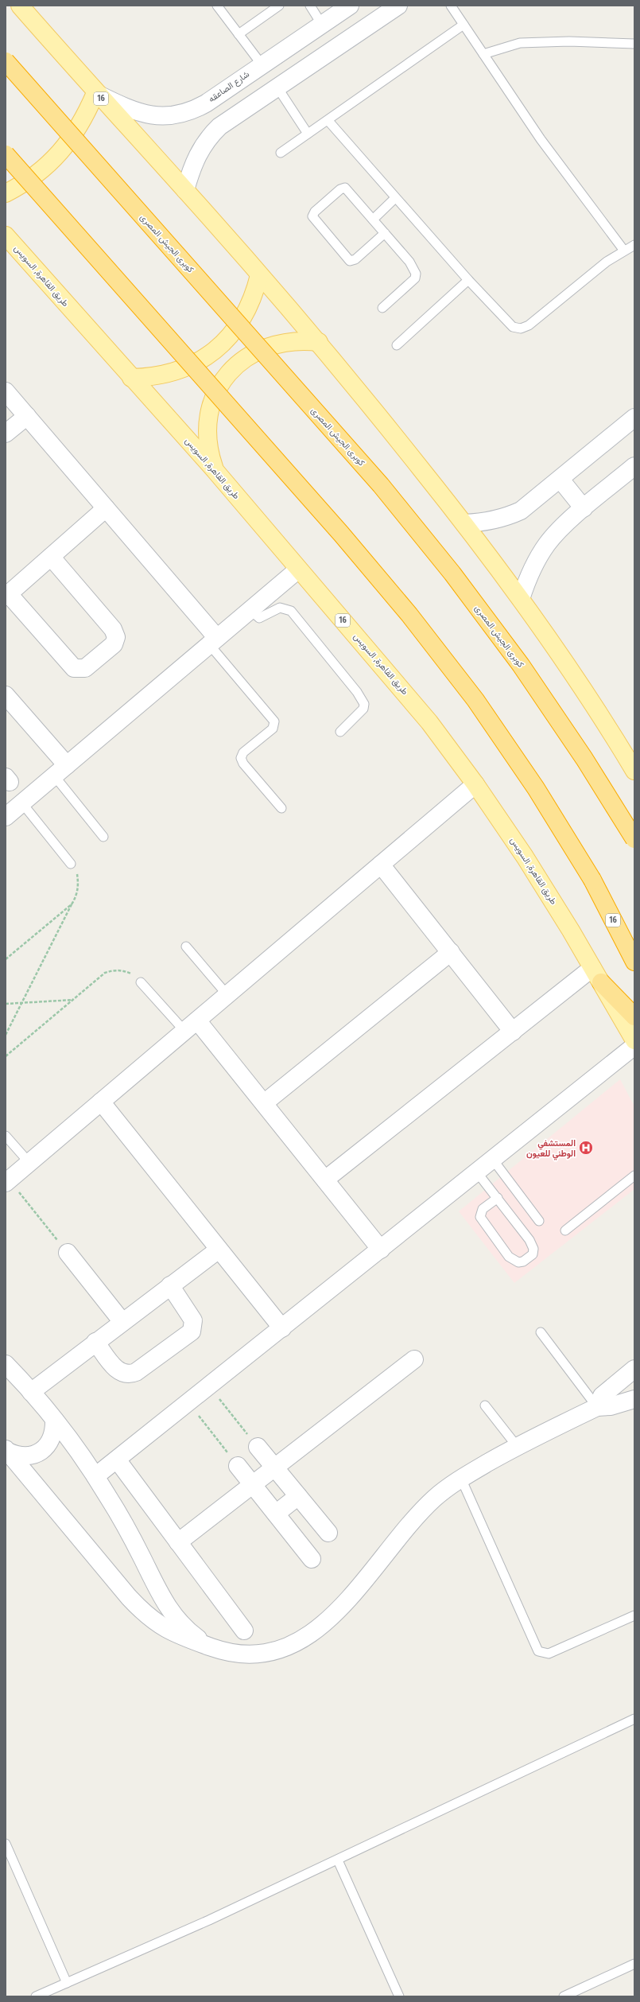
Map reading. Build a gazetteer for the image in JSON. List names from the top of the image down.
{
  "streets": {
    "highway": ["16", "كوبرى الجيش المصرى"],
    "main road": ["طريق القاهرة, السويس"],
    "street": ["شارع الصاعقه"]
  },
  "crossings": [
    ["شارع الصاعقه", "16"],
    ["16", "طريق القاهرة, السويس"]
  ],
  "places": {
    "hospital": ["المستشفي الوطني للعيون"]
  }
}
